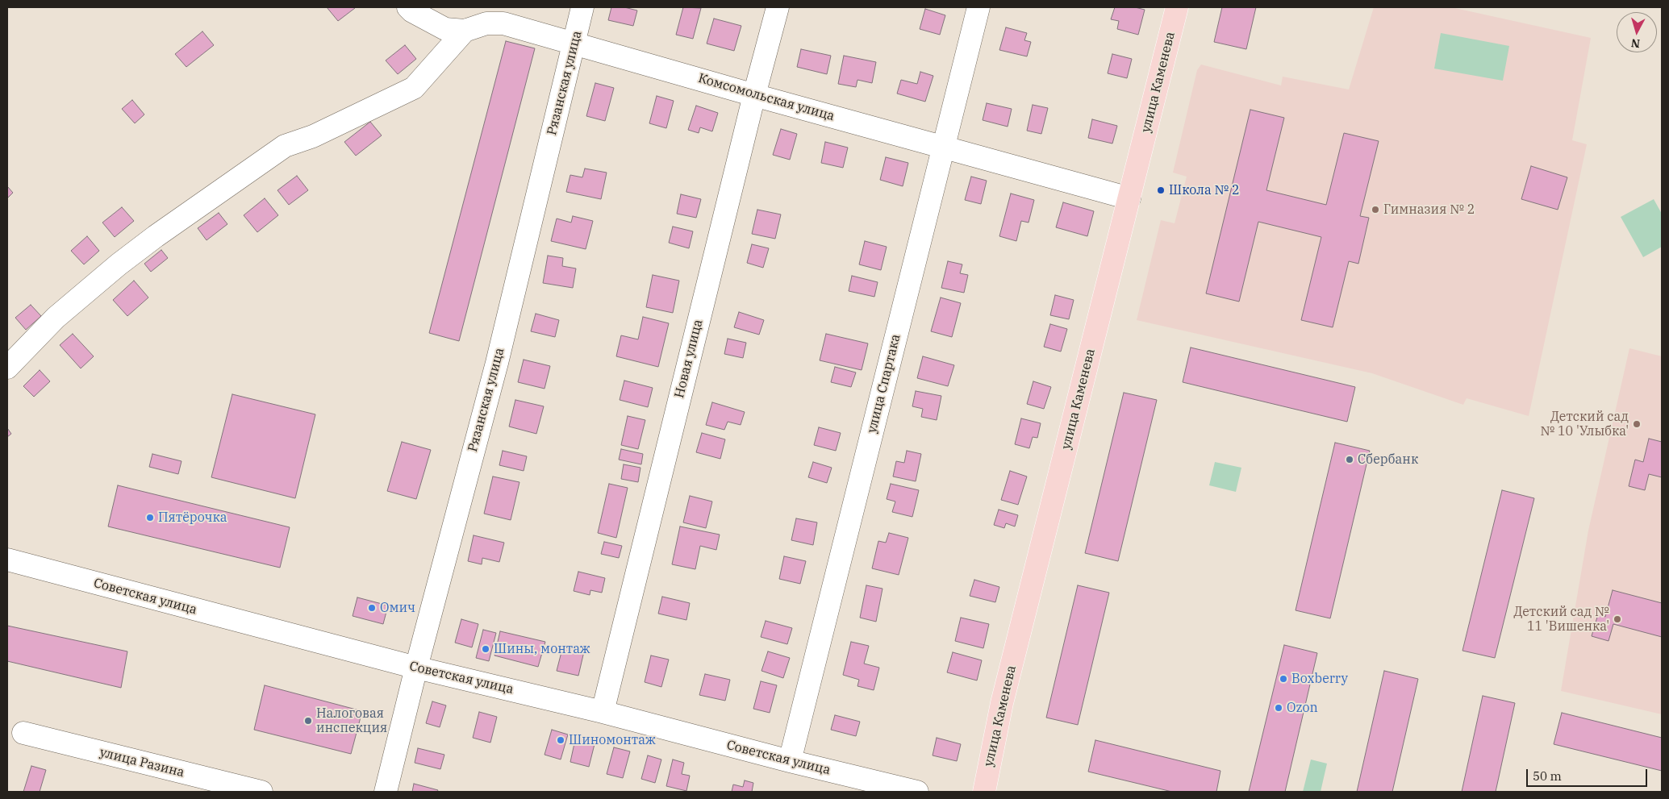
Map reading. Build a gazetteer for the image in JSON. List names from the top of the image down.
{
  "streets": {
    "main road": ["улица Каменева"],
    "street": [
      "Рязанская улица",
      "Комсомольская улица",
      "Новая улица",
      "улица Спартака",
      "Советская улица",
      "улица Разина"
    ]
  },
  "crossings": [
    ["улица Каменева", "Комсомольская улица"],
    ["Рязанская улица", "Комсомольская улица"],
    ["Рязанская улица", "Советская улица"],
    ["Комсомольская улица", "Новая улица"],
    ["Комсомольская улица", "улица Спартака"],
    ["Новая улица", "Советская улица"],
    ["улица Спартака", "Советская улица"]
  ],
  "places": [
    "Школа № 2",
    "Гимназия № 2",
    "Детский сад № 10 'Улыбка'",
    "Сбербанк",
    "Пятёрочка",
    "Омич",
    "Детский сад № 11 'Вишенка'",
    "Шины, монтаж",
    "Boxberry",
    "Ozon",
    "Налоговая инспекция",
    "Шиномонтаж"
  ],
  "scale_bar": "50 m",
  "north": "bottom"
}
